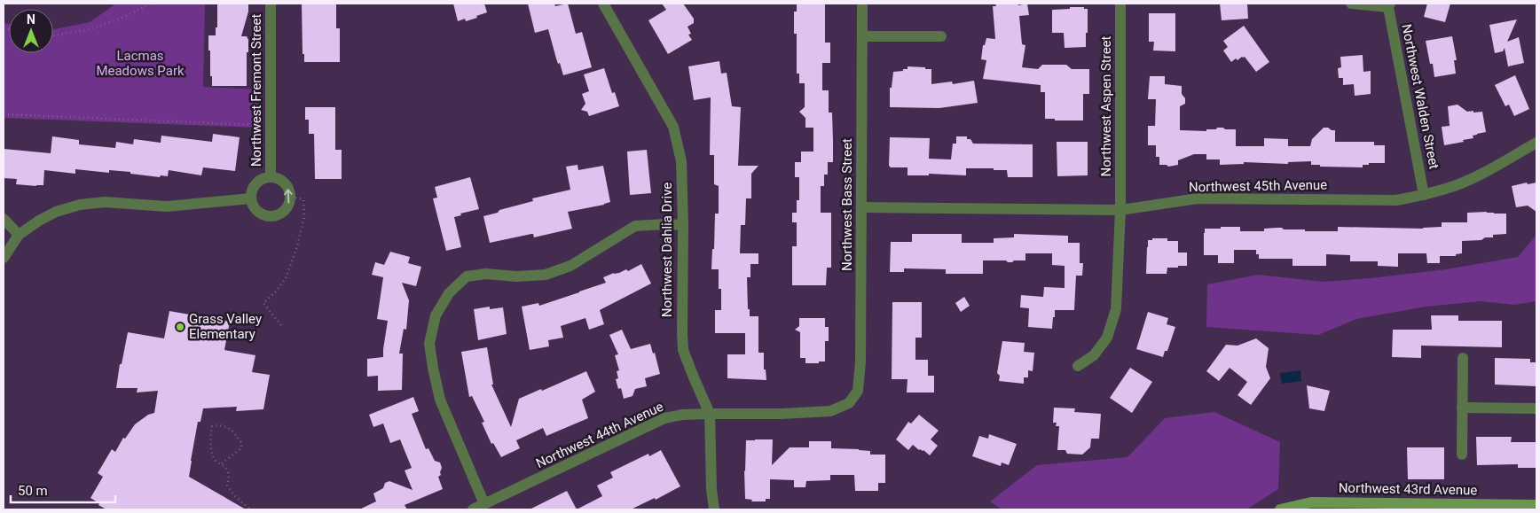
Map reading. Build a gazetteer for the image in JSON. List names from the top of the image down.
{
  "streets": {
    "street": [
      "Northwest Fremont Street",
      "Northwest Walden Street",
      "Northwest Aspen Street",
      "Northwest 45th Avenue",
      "Northwest Bass Street",
      "Northwest Dahlia Drive",
      "Northwest 44th Avenue",
      "Northwest 43rd Avenue"
    ]
  },
  "crossings": [
    ["Northwest Walden Street", "Northwest 45th Avenue"],
    ["Northwest Aspen Street", "Northwest 45th Avenue"],
    ["Northwest 45th Avenue", "Northwest Bass Street"],
    ["Northwest Bass Street", "Northwest 44th Avenue"],
    ["Northwest Dahlia Drive", "Northwest 44th Avenue"]
  ],
  "parks": ["Lacmas Meadows Park"],
  "places": ["Grass Valley Elementary"],
  "scale_bar": "50 m",
  "north": "top"
}
